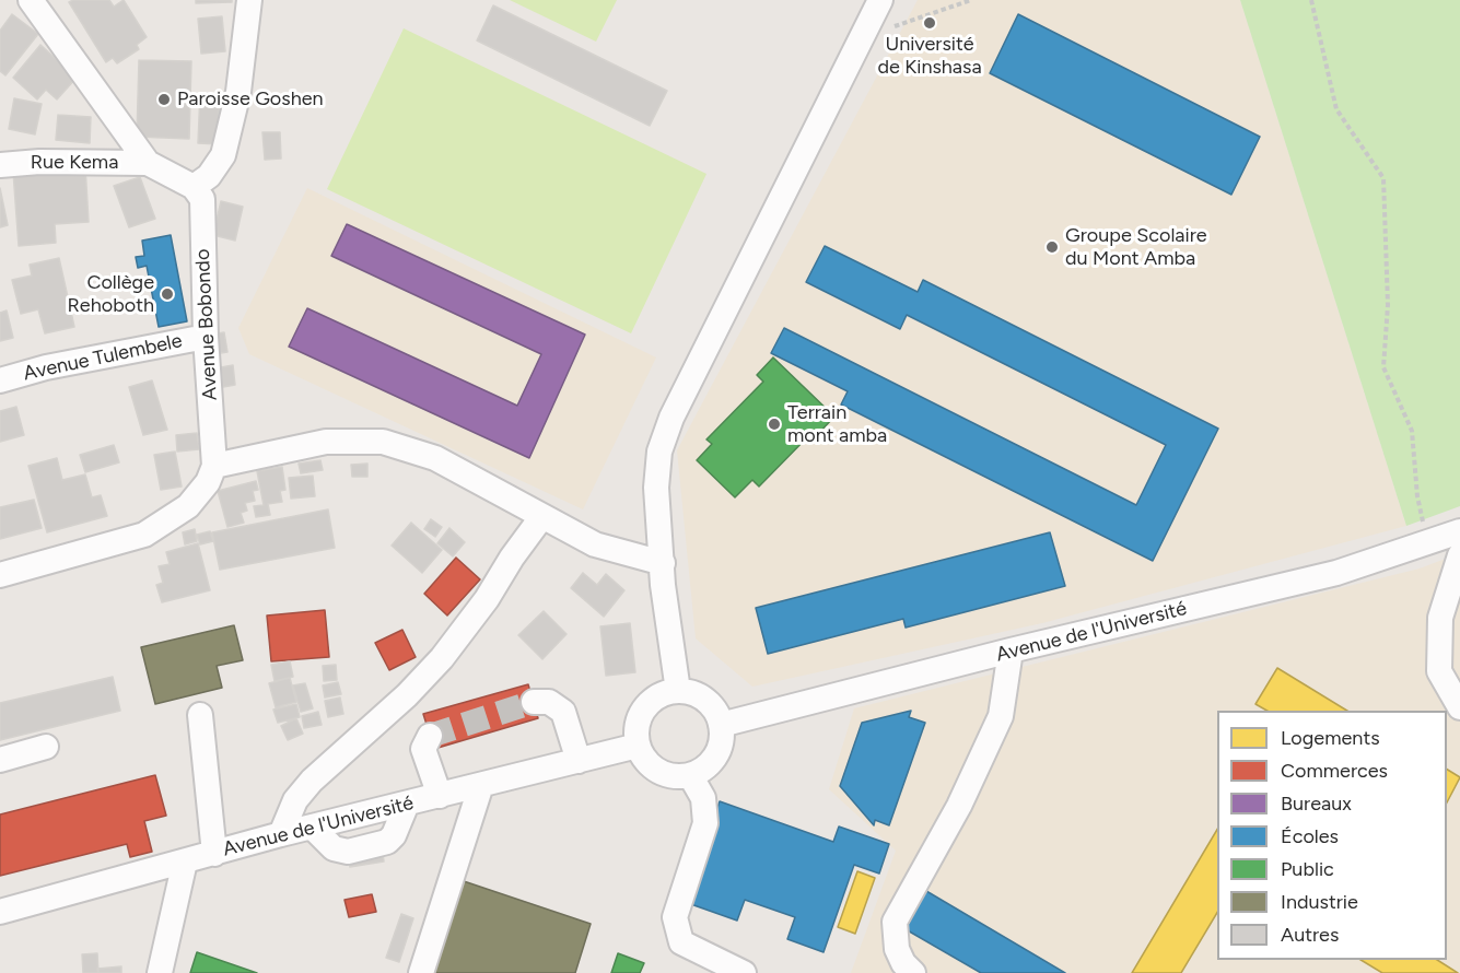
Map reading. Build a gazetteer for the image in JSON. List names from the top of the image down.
{
  "streets": {
    "street": [
      "Rue Kema",
      "Avenue Bobondo",
      "Avenue Tulembele",
      "Avenue de l'Université"
    ]
  },
  "crossings": [
    ["Avenue Bobondo", "Avenue Tulembele"]
  ],
  "places": [
    "Université de Kinshasa",
    "Paroisse Goshen",
    "Groupe Scolaire du Mont Amba",
    "Collège Rehoboth",
    "Terrain mont amba"
  ],
  "legend": [
    "Logements",
    "Commerces",
    "Bureaux",
    "Écoles",
    "Public",
    "Industrie",
    "Autres"
  ]
}
